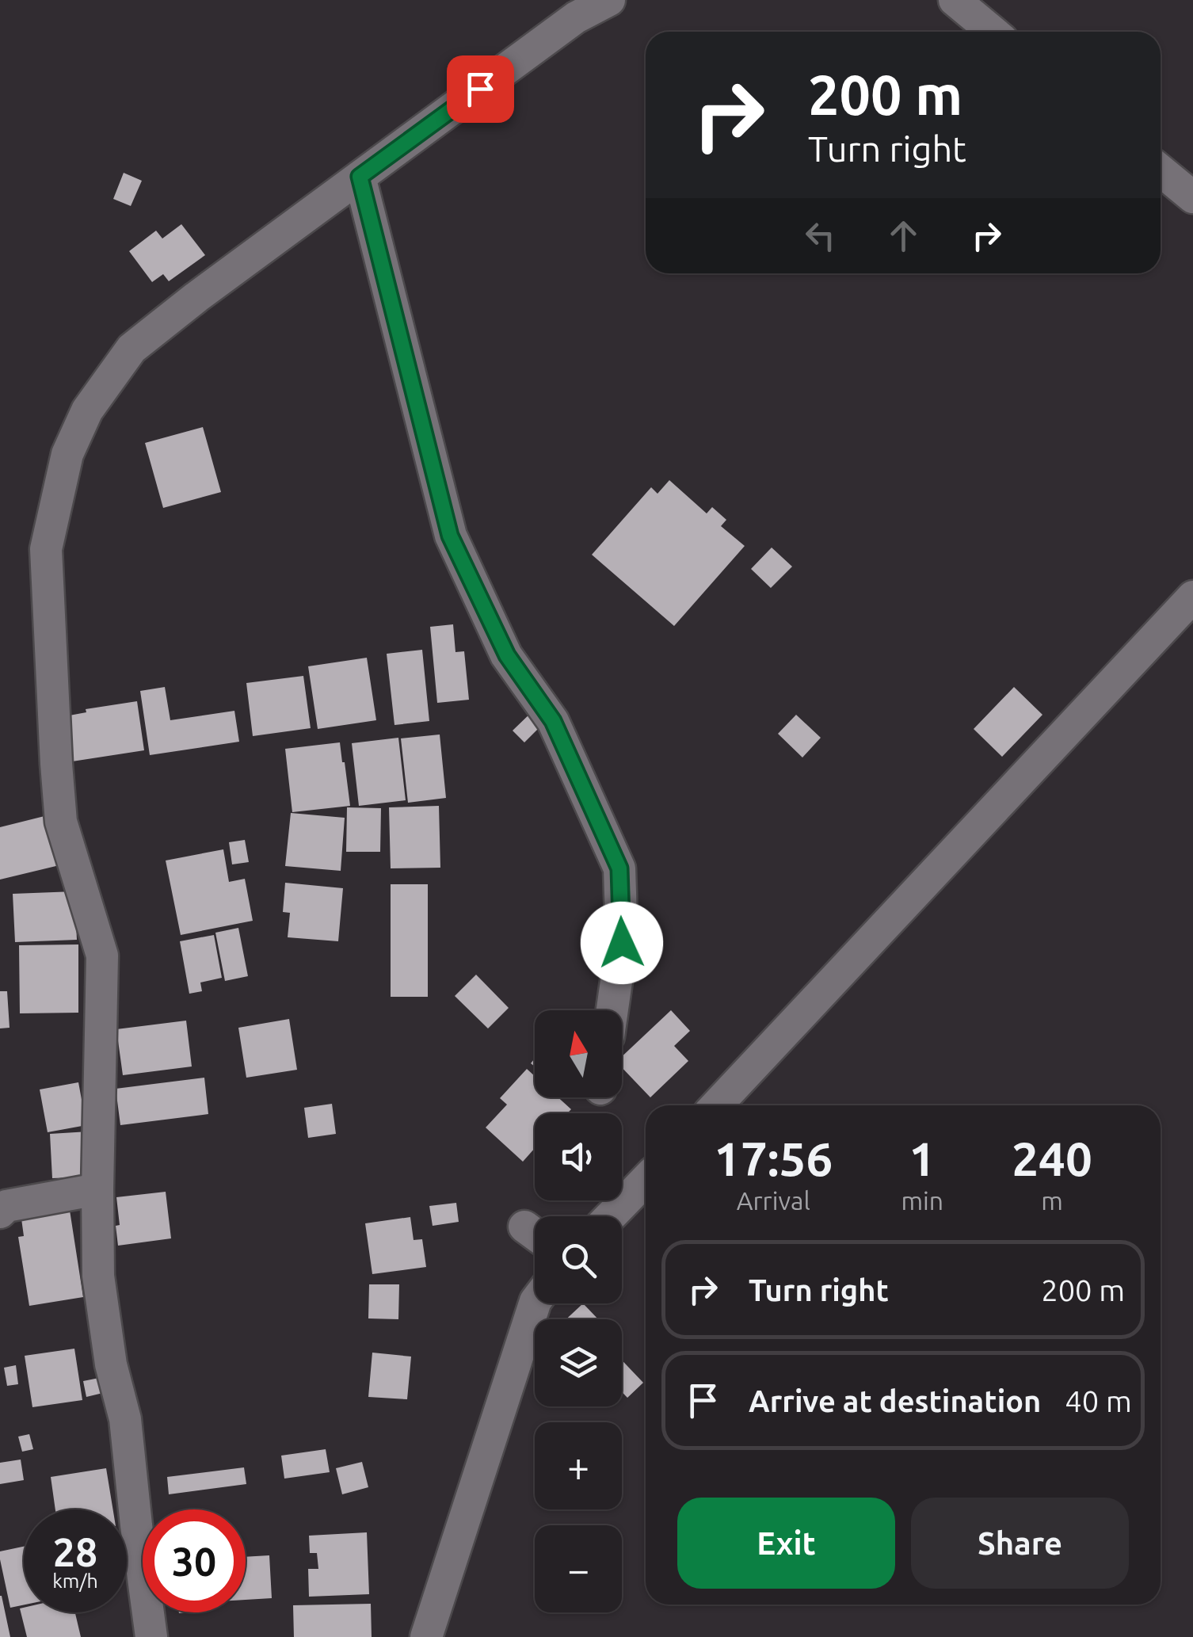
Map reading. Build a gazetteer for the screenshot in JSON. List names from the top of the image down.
{
  "north": "top",
  "page": {
    "turn": ["200 m", "Turn right"],
    "map_buttons": ["+", "−"],
    "eta": [
      "17:56",
      "Arrival",
      "1",
      "min",
      "240",
      "m"
    ],
    "list": [
      {
        "name": "Turn right",
        "value": "200 m"
      },
      {
        "name": "Arrive at destination",
        "value": "40 m"
      }
    ],
    "buttons": ["Exit", "Share"],
    "speed": "28 km/h",
    "limit": "30"
  }
}
